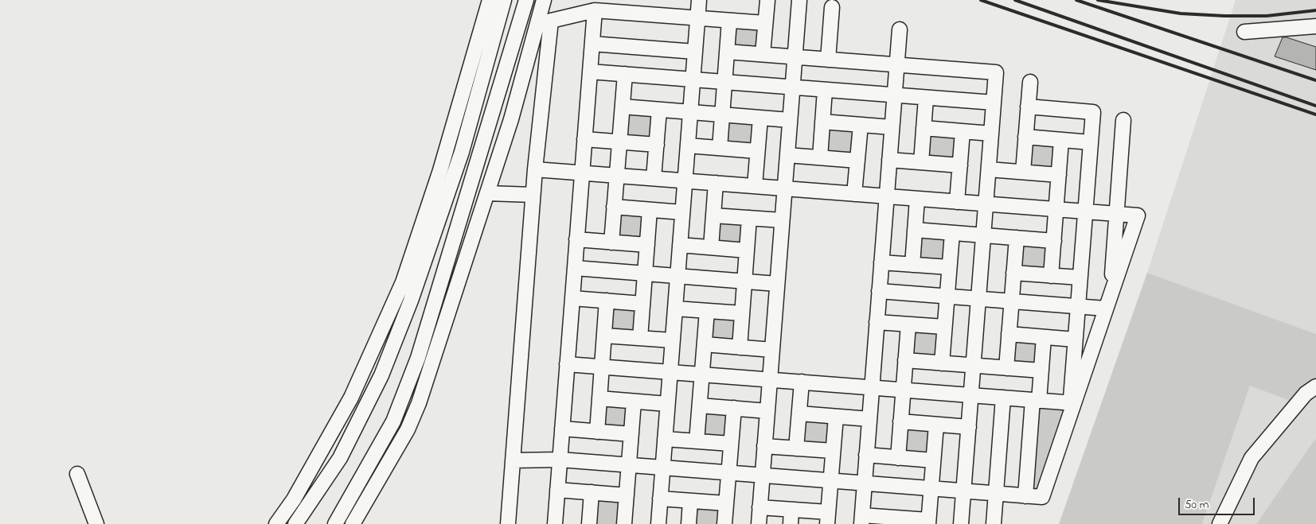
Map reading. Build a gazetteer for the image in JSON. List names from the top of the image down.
{
  "scale_bar": "50 m"
}
